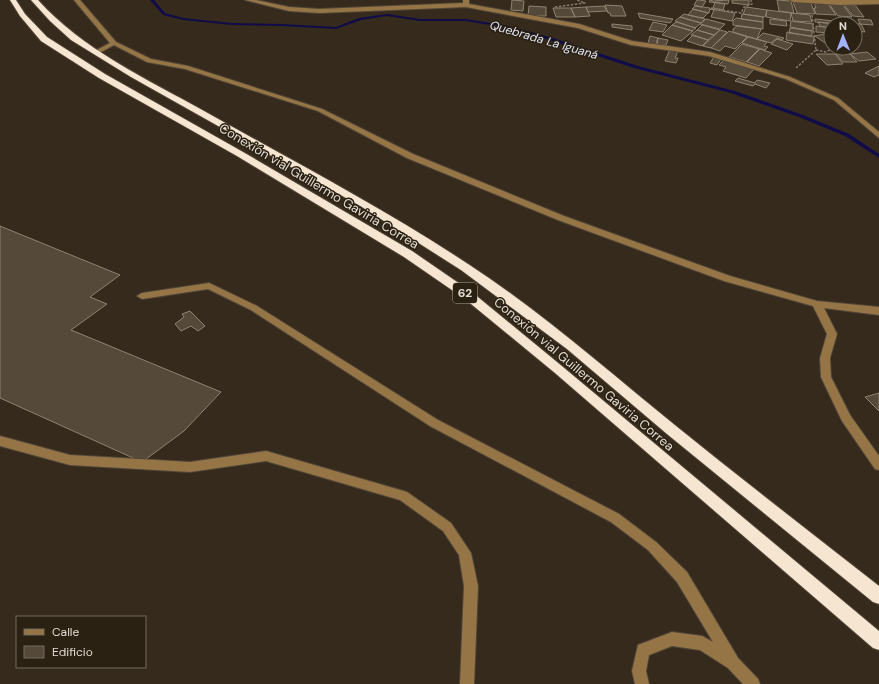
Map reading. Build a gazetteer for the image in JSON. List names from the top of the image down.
{
  "streets": {
    "highway": ["Conexión vial Guillermo Gaviria Correa", "62"]
  },
  "water": ["Quebrada La Iguaná"],
  "legend": ["Calle", "Edificio"],
  "north": "top"
}
